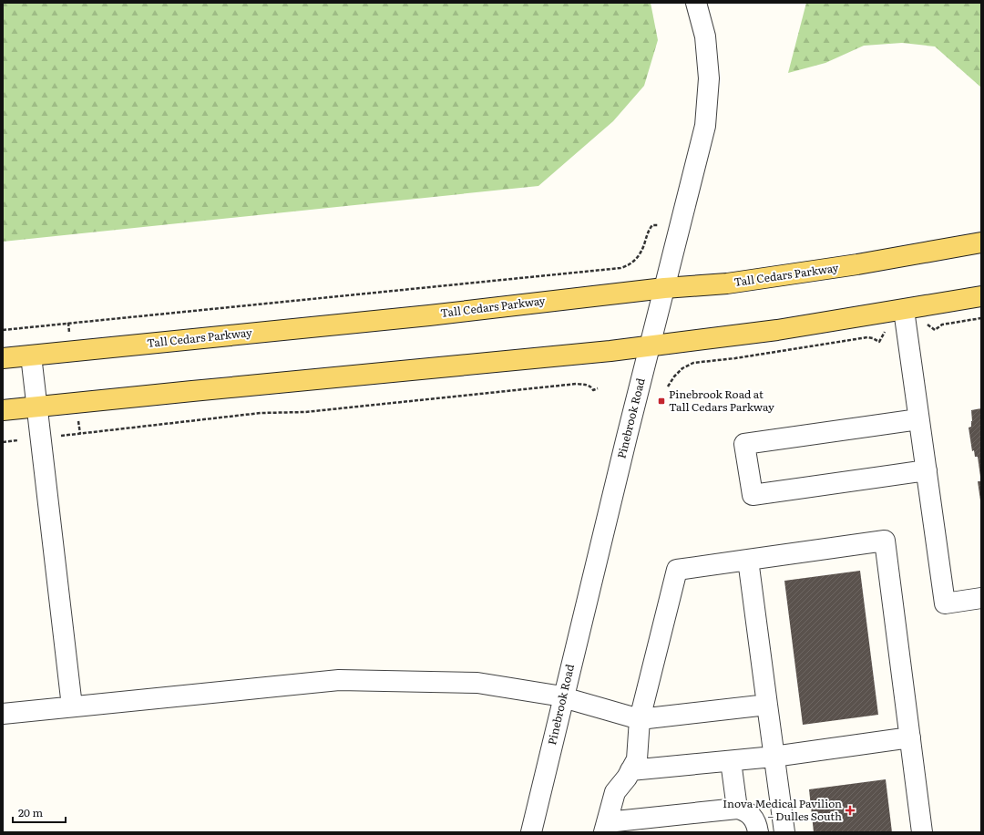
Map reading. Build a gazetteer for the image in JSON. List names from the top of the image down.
{
  "streets": {
    "main road": ["Tall Cedars Parkway"],
    "street": ["Pinebrook Road"]
  },
  "crossings": [
    ["Tall Cedars Parkway", "Pinebrook Road"]
  ],
  "places": {
    "transit": ["Pinebrook Road at Tall Cedars Parkway"],
    "health": ["Inova Medical Pavilion – Dulles South"]
  },
  "scale_bar": "20 m"
}
